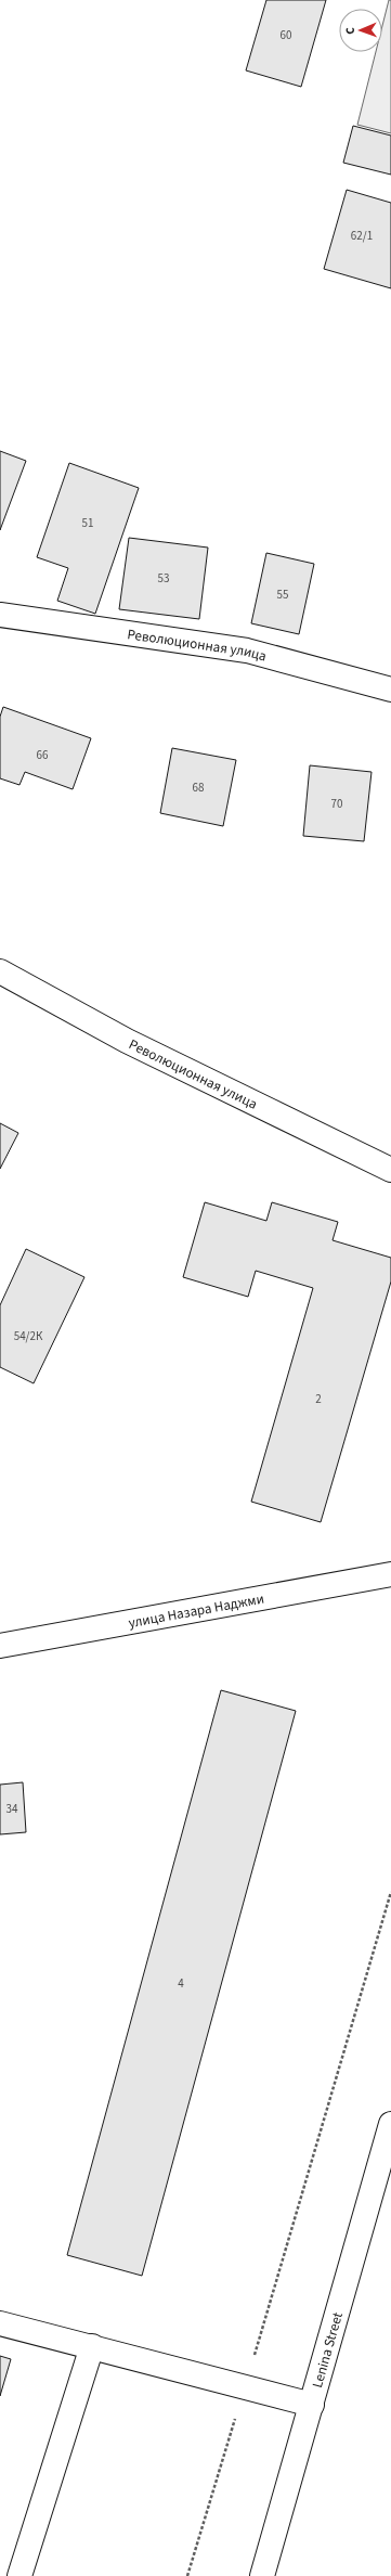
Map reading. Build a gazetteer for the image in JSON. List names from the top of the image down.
{
  "streets": {
    "street": ["Революционная улица", "улица Назара Наджми", "Lenina Street"]
  },
  "house_numbers": [
    "60",
    "62/1",
    "51",
    "53",
    "55",
    "66",
    "68",
    "70",
    "54/2К",
    "2",
    "34",
    "4"
  ],
  "north": "left"
}
